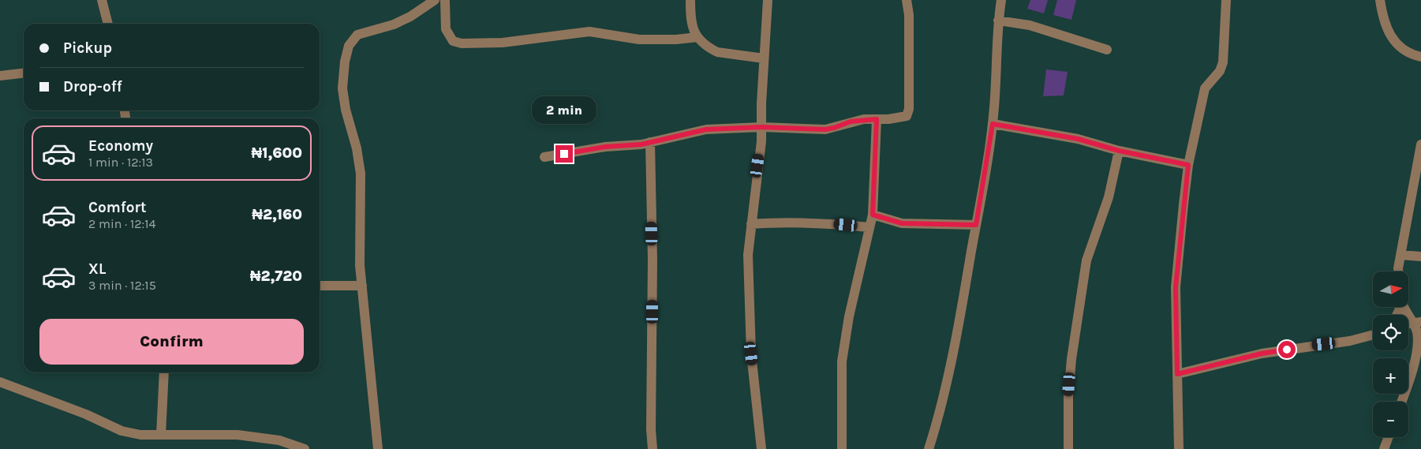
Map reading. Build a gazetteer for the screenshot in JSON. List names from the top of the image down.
{
  "north": "right",
  "page": {
    "banner": ["Pickup", "Drop-off"],
    "bubble": "2 min",
    "list": [
      {
        "name": "Economy",
        "note": "1 min · 12:13",
        "value": "₦1,600"
      },
      {
        "name": "Comfort",
        "note": "2 min · 12:14",
        "value": "₦2,160"
      },
      {
        "name": "XL",
        "note": "3 min · 12:15",
        "value": "₦2,720"
      }
    ],
    "map_buttons": ["+", "−"],
    "buttons": "Confirm"
  }
}
